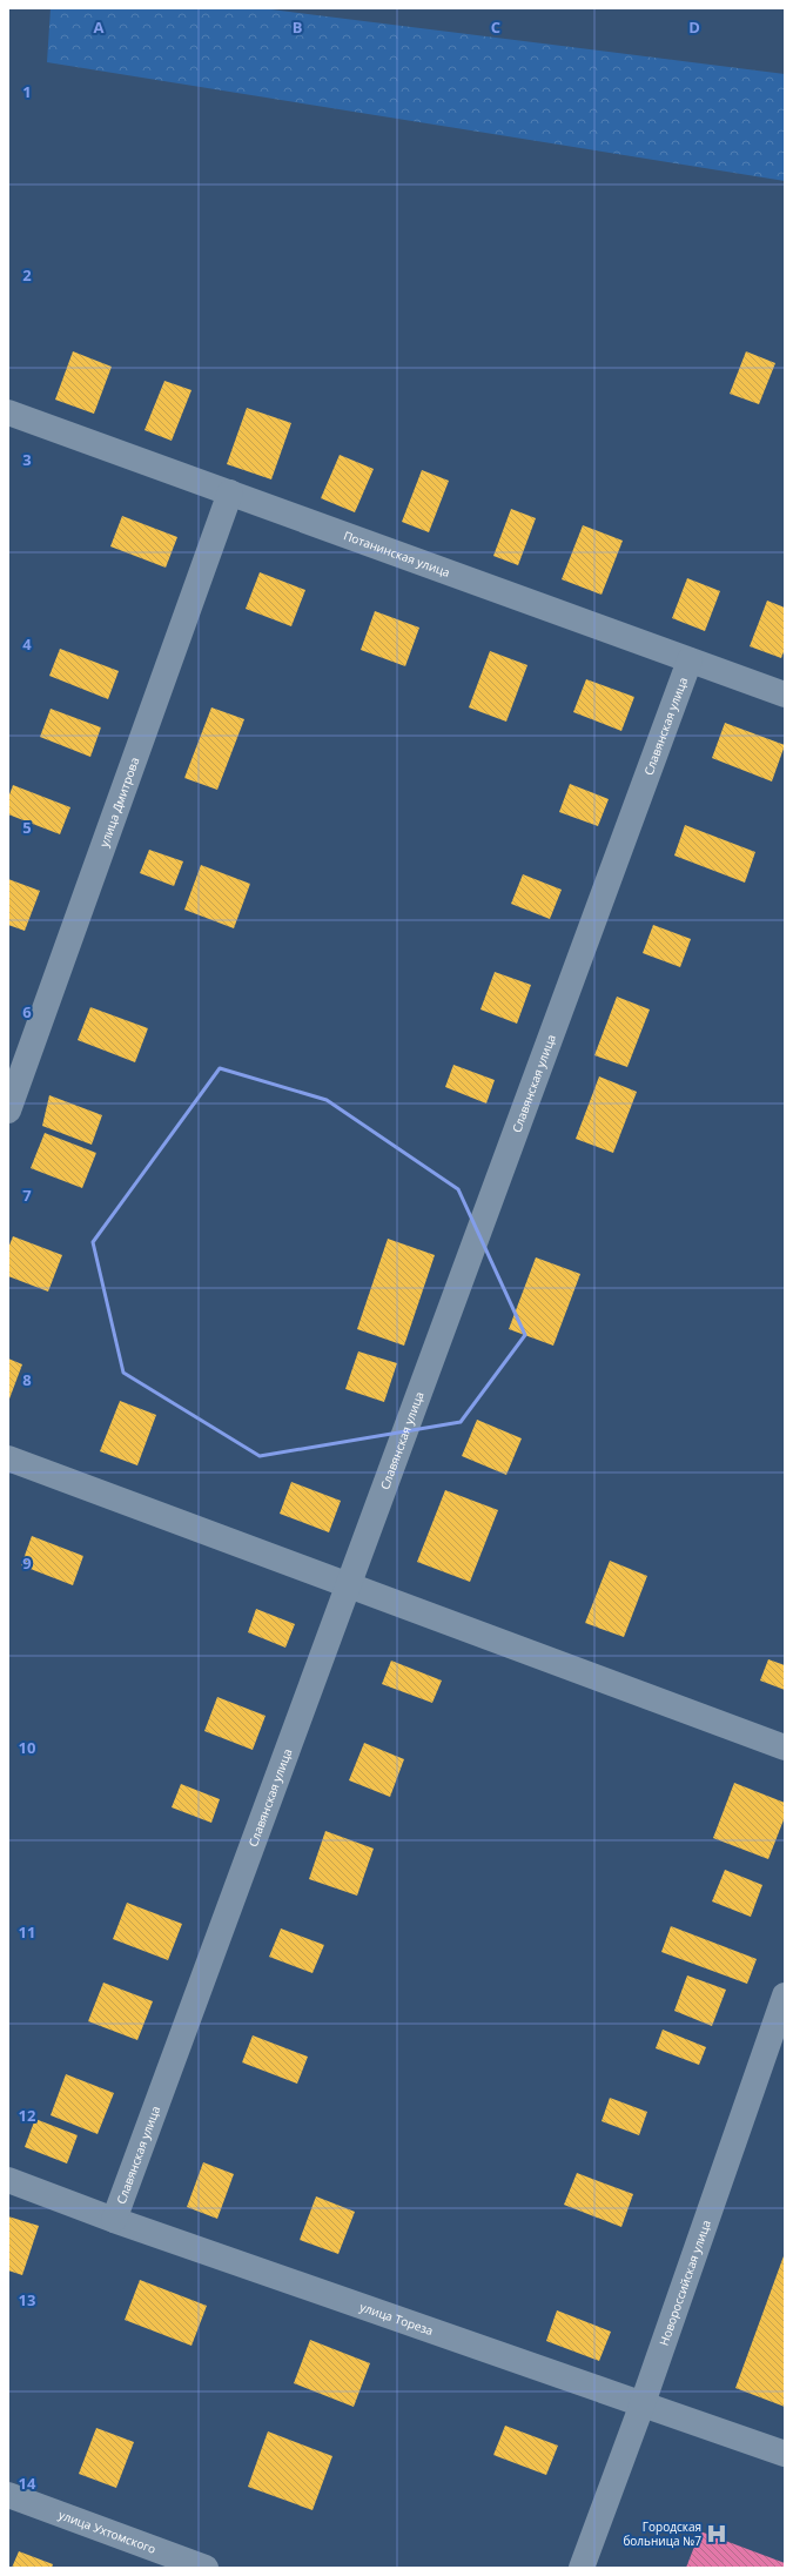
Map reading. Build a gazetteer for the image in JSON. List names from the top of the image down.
{
  "streets": {
    "street": [
      "Потанинская улица",
      "Славянская улица",
      "улица Дмитрова",
      "Новороссийская улица",
      "улица Тореза",
      "улица Ухтомского"
    ]
  },
  "crossings": [
    ["Потанинская улица", "Славянская улица"],
    ["Потанинская улица", "улица Дмитрова"],
    ["Славянская улица", "улица Тореза"],
    ["Новороссийская улица", "улица Тореза"]
  ],
  "places": {
    "hospital": ["Городская больница №7"]
  },
  "grid": {
    "columns": [
      "A",
      "B",
      "C",
      "D"
    ],
    "rows": [
      "1",
      "2",
      "3",
      "4",
      "5",
      "6",
      "7",
      "8",
      "9",
      "10",
      "11",
      "12",
      "13",
      "14"
    ]
  }
}
